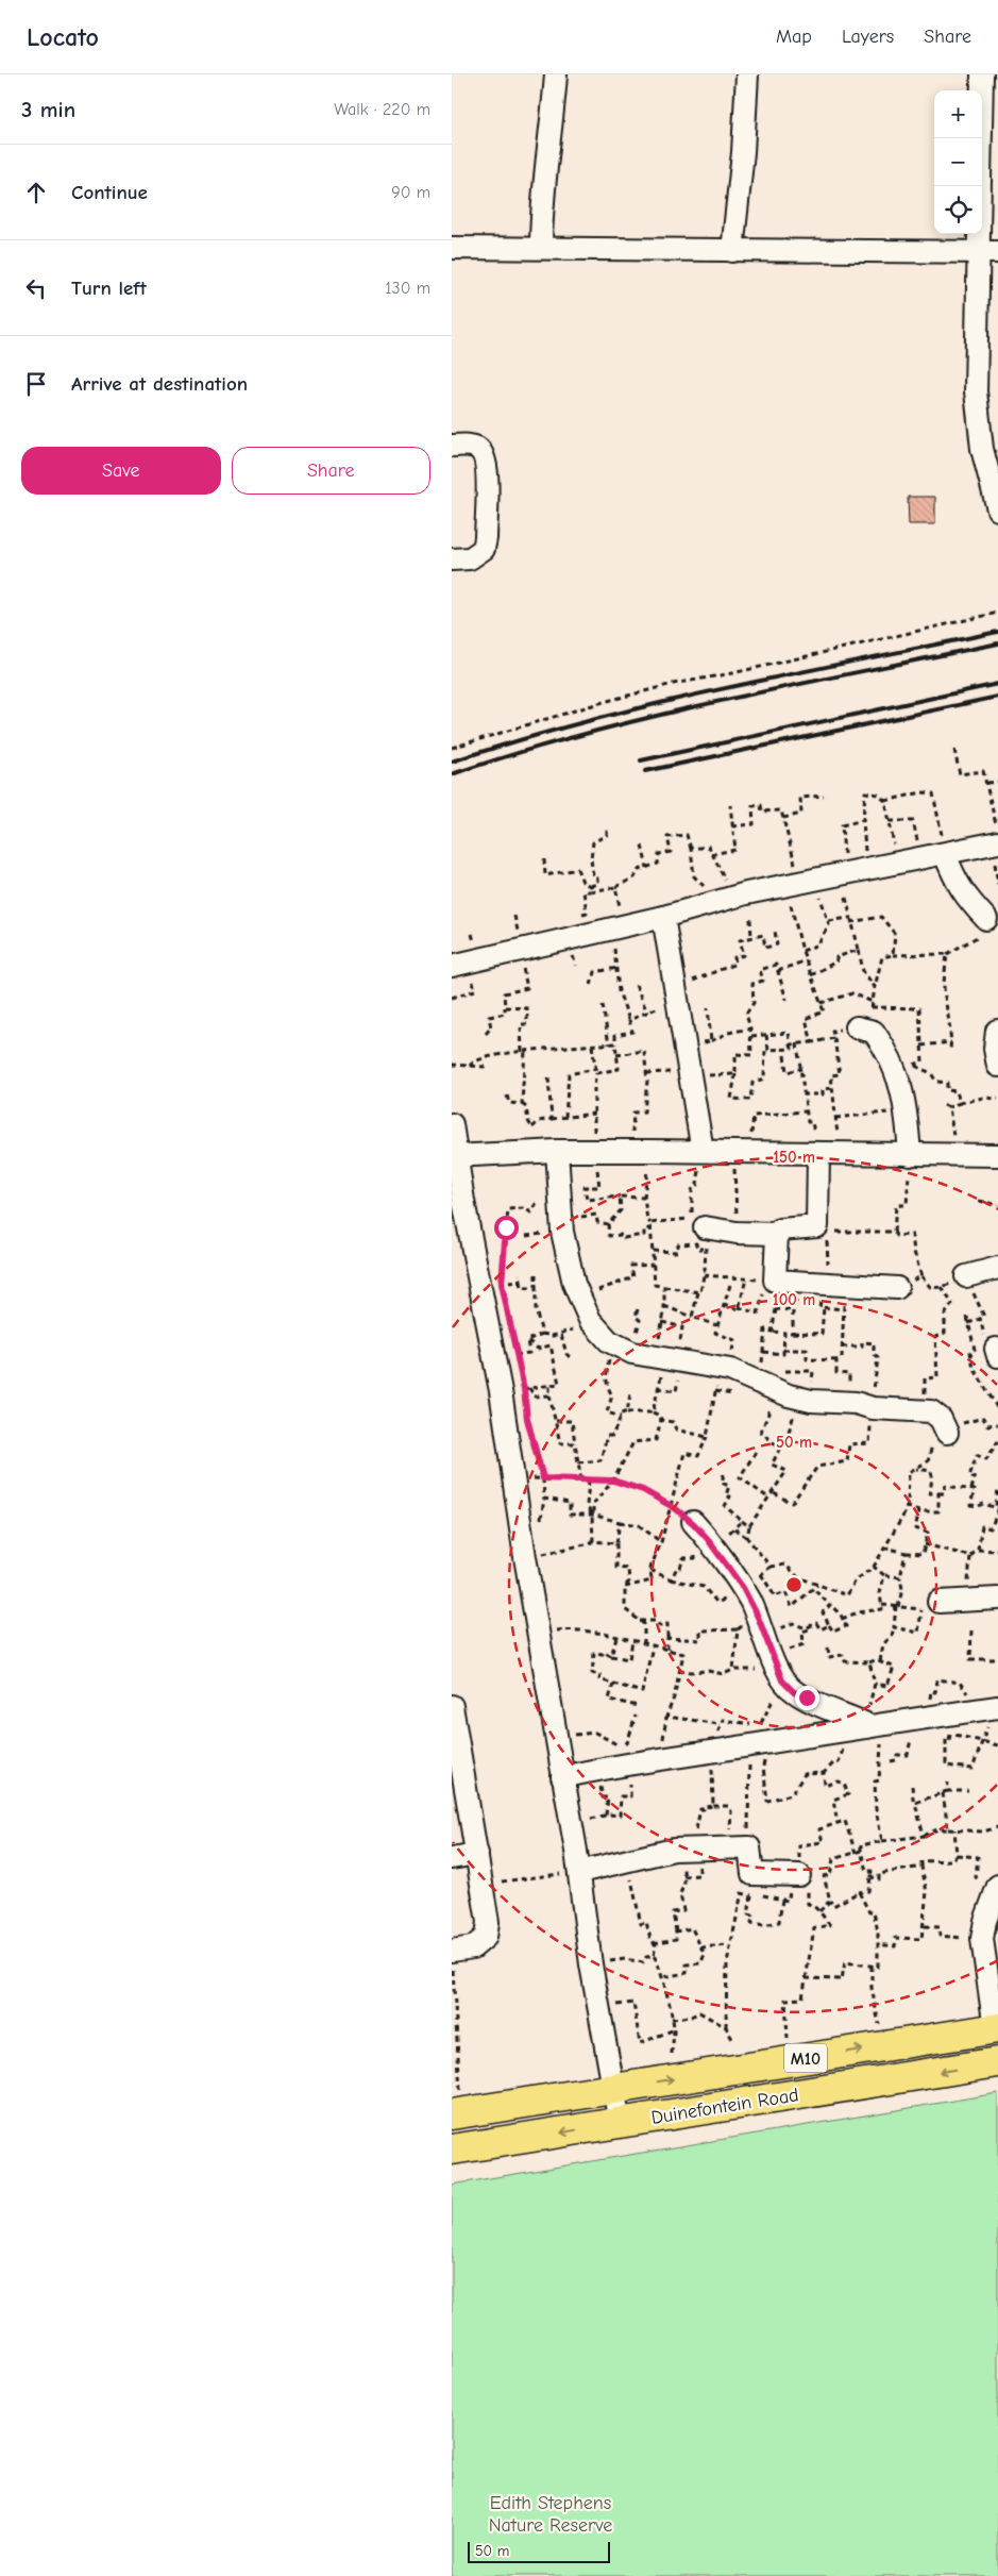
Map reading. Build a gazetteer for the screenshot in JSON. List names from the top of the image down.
{
  "streets": {
    "main road": ["M10", "Duinefontein Road"]
  },
  "parks": ["Edith Stephens Nature Reserve"],
  "scale_bar": "50 m",
  "page": {
    "header": "Locato",
    "nav": ["Map", "Layers", "Share"],
    "heading": ["3 min", "Walk · 220 m"],
    "map_buttons": ["+", "−"],
    "list": [
      ["Continue", "90 m"],
      ["Turn left", "130 m"],
      "Arrive at destination"
    ],
    "buttons": ["Save", "Share"],
    "scale": "50 m"
  },
  "rings": ["150 m", "100 m", "50 m"]
}
